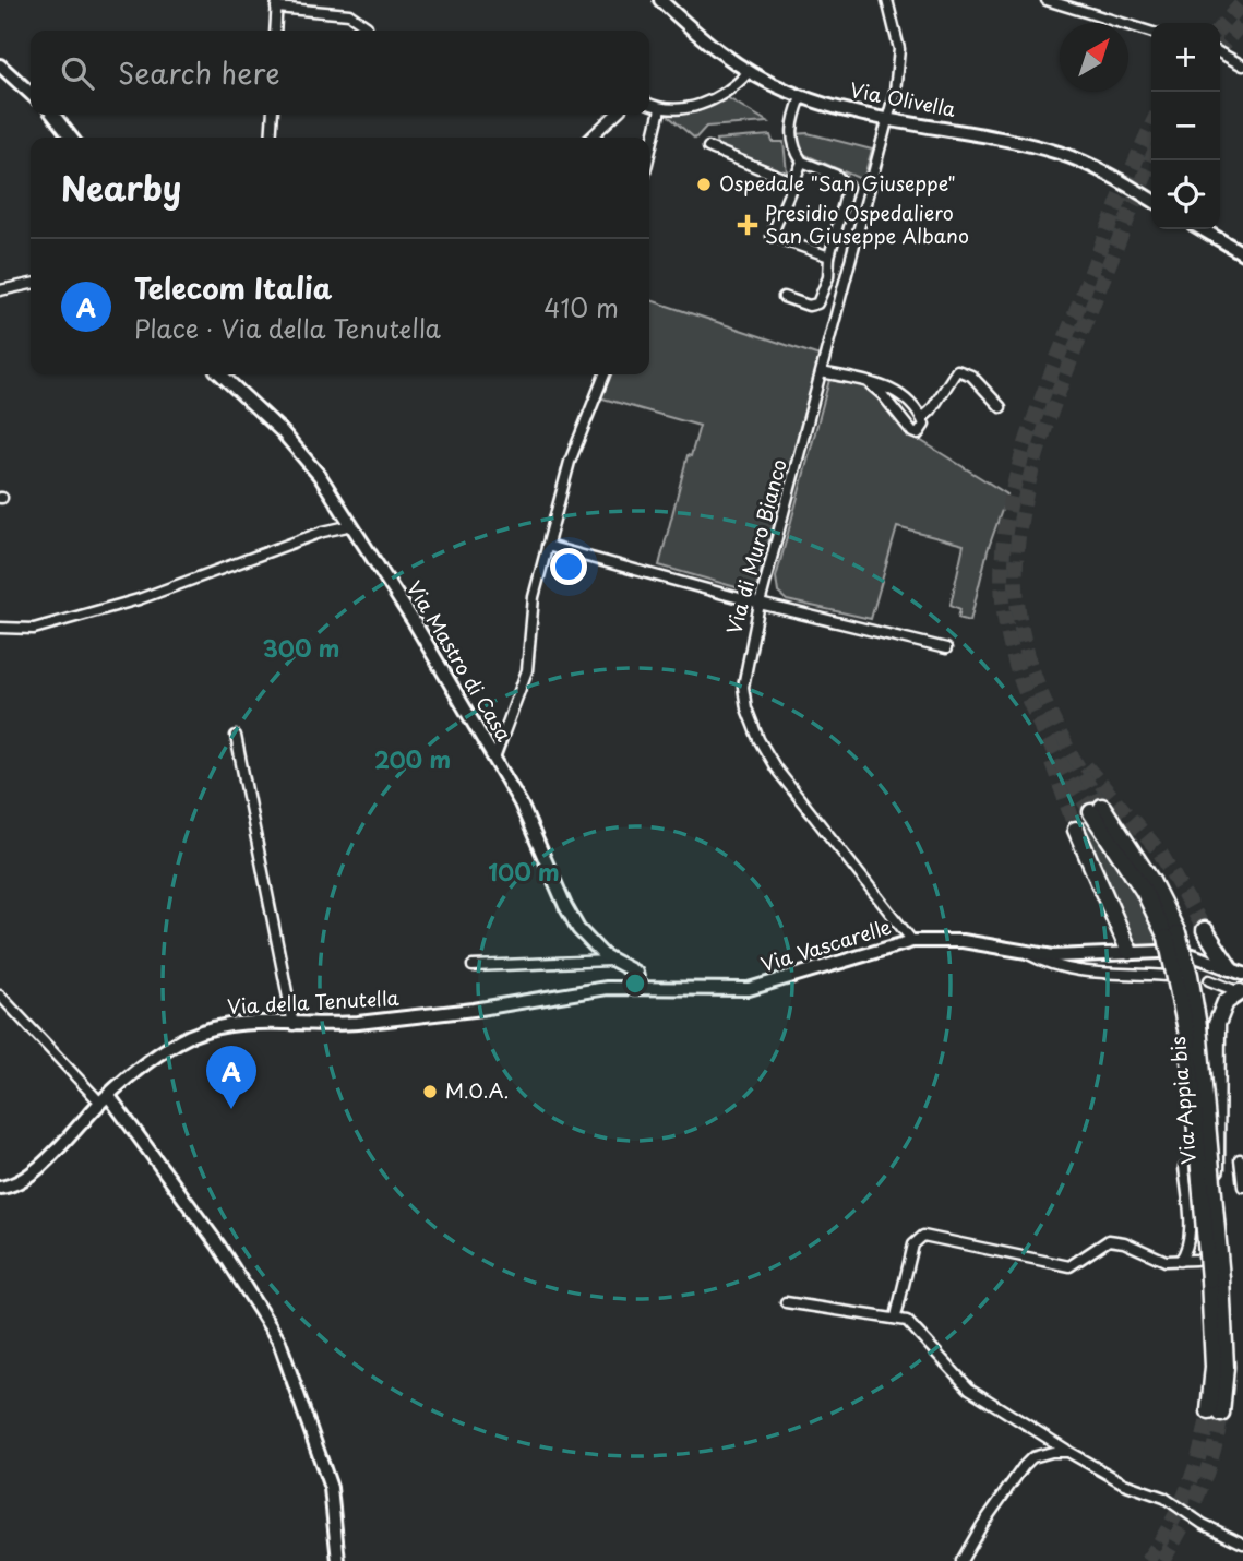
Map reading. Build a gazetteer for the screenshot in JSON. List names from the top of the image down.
{
  "streets": {
    "highway": ["Via Appia bis"],
    "street": [
      "Via Olivella",
      "Via di Muro Bianco",
      "Via Mastro di Casa",
      "Via Vascarelle",
      "Via della Tenutella"
    ]
  },
  "crossings": [
    ["Via Olivella", "Via di Muro Bianco"],
    ["Via di Muro Bianco", "Via Vascarelle"],
    ["Via Mastro di Casa", "Via Vascarelle"],
    ["Via Mastro di Casa", "Via della Tenutella"],
    ["Via Vascarelle", "Via della Tenutella"],
    ["Via Vascarelle", "Via Appia bis"]
  ],
  "places": {
    "other": ["Ospedale \"San Giuseppe\"", "M.O.A."],
    "health": ["Presidio Ospedaliero San Giuseppe Albano"]
  },
  "north": "top right",
  "page": {
    "map_buttons": ["+", "−"],
    "search": "Search here",
    "heading": "Nearby",
    "list": [
      {
        "mark": "A",
        "name": "Telecom Italia",
        "note": "Place · Via della Tenutella",
        "value": "410 m"
      }
    ],
    "pins": "A"
  },
  "rings": ["300 m", "200 m", "100 m"]
}
